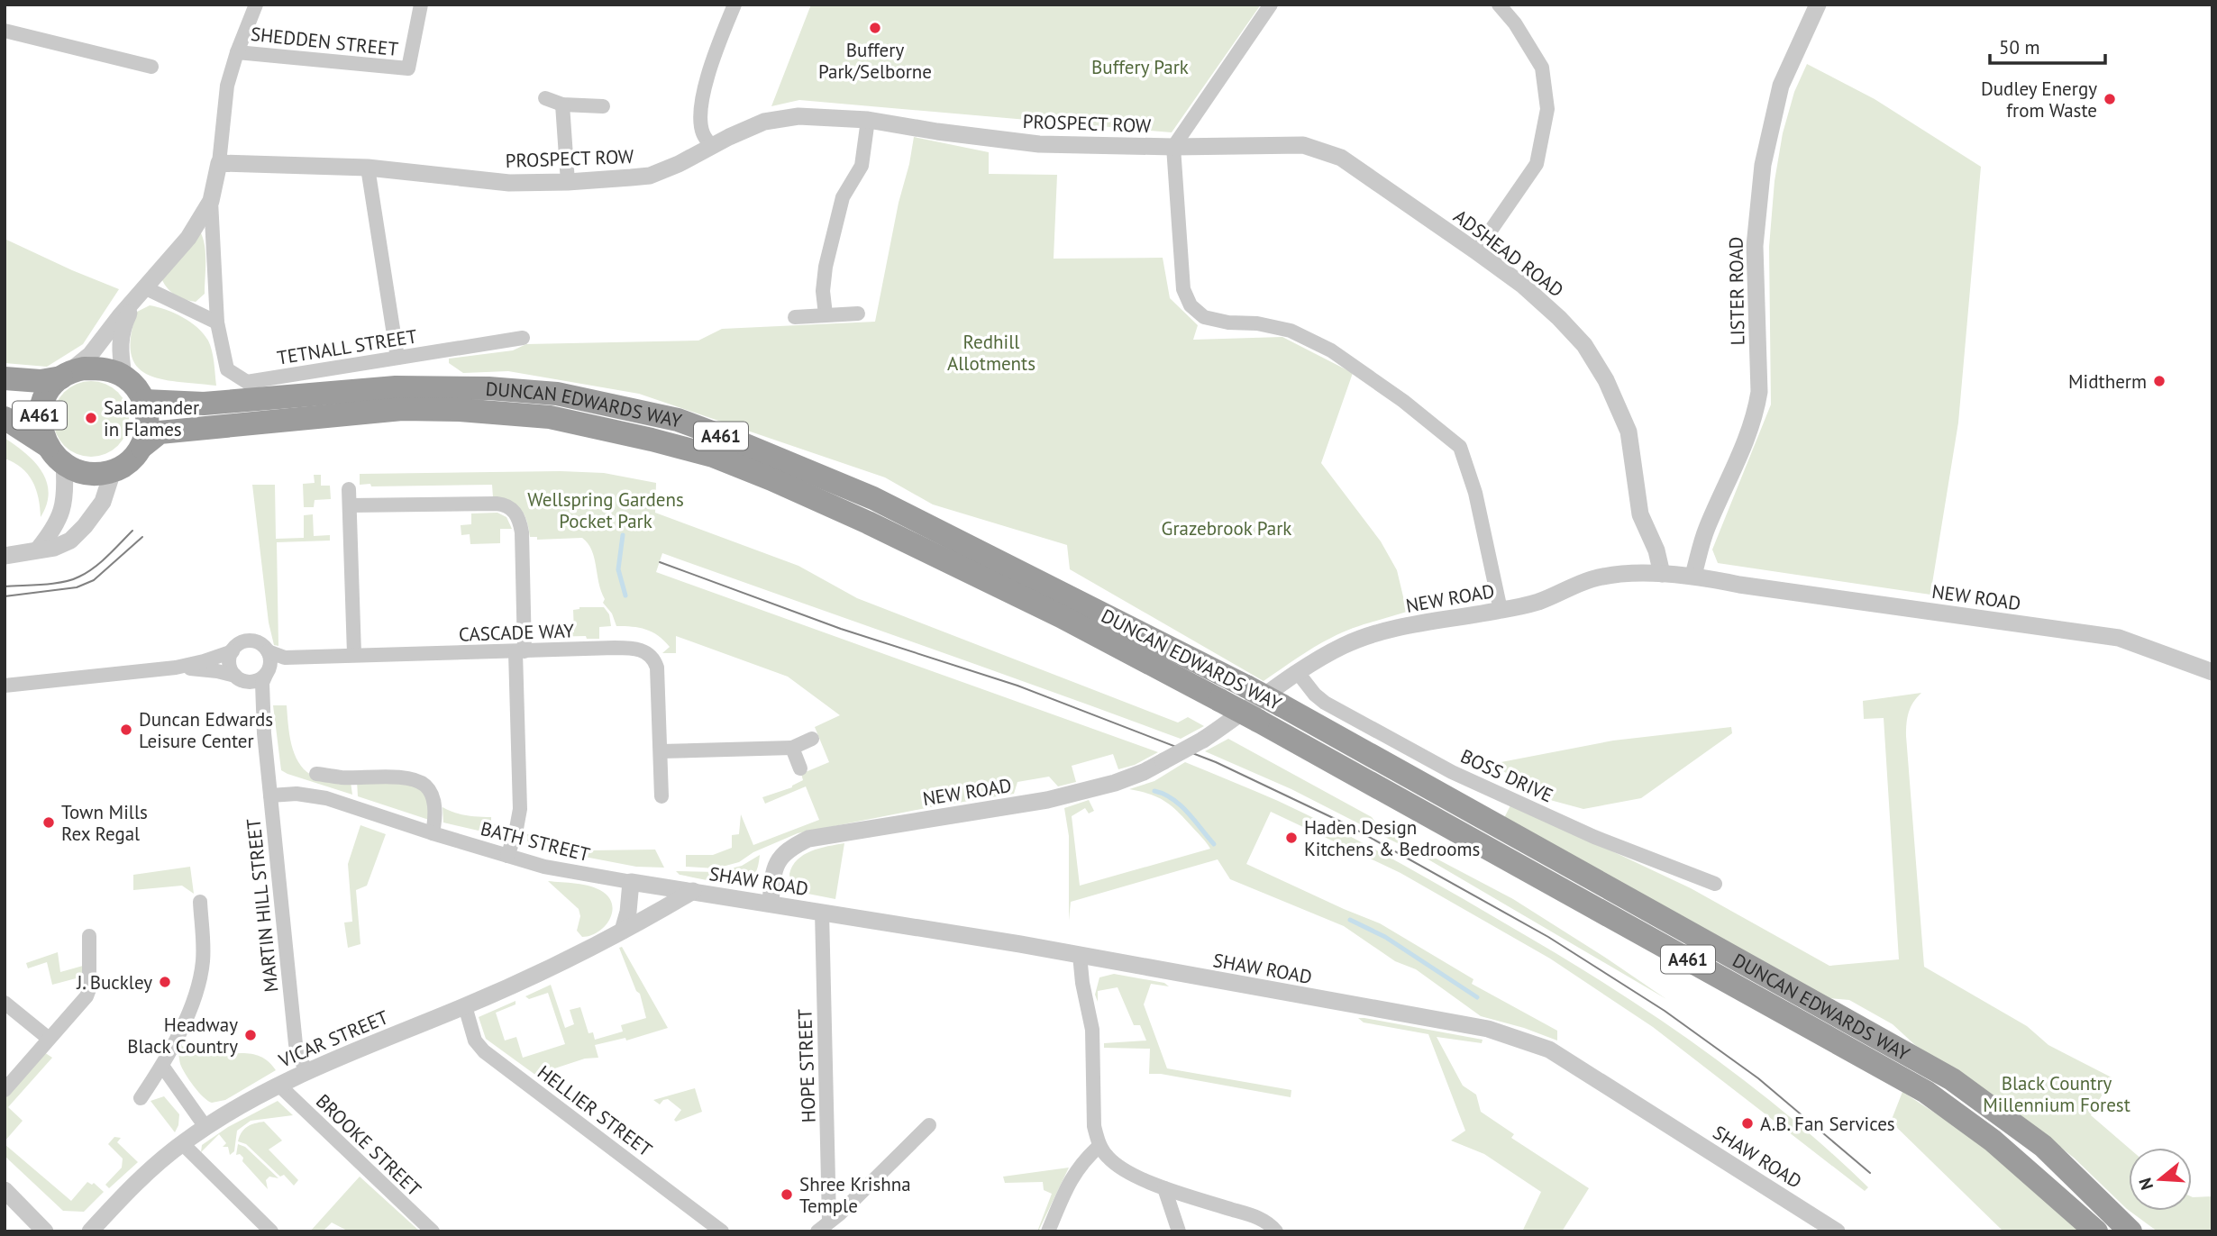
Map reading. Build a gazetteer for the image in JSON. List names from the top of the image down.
{
  "streets": {
    "highway": ["DUNCAN EDWARDS WAY", "A461"],
    "street": [
      "SHEDDEN STREET",
      "PROSPECT ROW",
      "ADSHEAD ROAD",
      "LISTER ROAD",
      "TETNALL STREET",
      "NEW ROAD",
      "CASCADE WAY",
      "BOSS DRIVE",
      "BATH STREET",
      "SHAW ROAD",
      "MARTIN HILL STREET",
      "VICAR STREET",
      "HOPE STREET",
      "HELLIER STREET",
      "BROOKE STREET"
    ]
  },
  "crossings": [
    ["PROSPECT ROW", "ADSHEAD ROAD"],
    ["ADSHEAD ROAD", "NEW ROAD"],
    ["LISTER ROAD", "NEW ROAD"],
    ["DUNCAN EDWARDS WAY", "A461"],
    ["NEW ROAD", "BOSS DRIVE"],
    ["NEW ROAD", "SHAW ROAD"],
    ["CASCADE WAY", "MARTIN HILL STREET"],
    ["BATH STREET", "SHAW ROAD"],
    ["BATH STREET", "MARTIN HILL STREET"],
    ["SHAW ROAD", "VICAR STREET"],
    ["SHAW ROAD", "HOPE STREET"],
    ["MARTIN HILL STREET", "VICAR STREET"],
    ["VICAR STREET", "HELLIER STREET"],
    ["VICAR STREET", "BROOKE STREET"]
  ],
  "parks": [
    "Buffery Park",
    "Redhill Allotments",
    "Wellspring Gardens Pocket Park",
    "Grazebrook Park",
    "Black Country Millennium Forest"
  ],
  "places": [
    "Buffery Park/Selborne",
    "Dudley Energy from Waste",
    "Midtherm",
    "Salamander in Flames",
    "Duncan Edwards Leisure Center",
    "Town Mills Rex Regal",
    "Haden Design Kitchens & Bedrooms",
    "J. Buckley",
    "Headway Black Country",
    "A.B. Fan Services",
    "Shree Krishna Temple"
  ],
  "scale_bar": "50 m",
  "north": "left"
}
